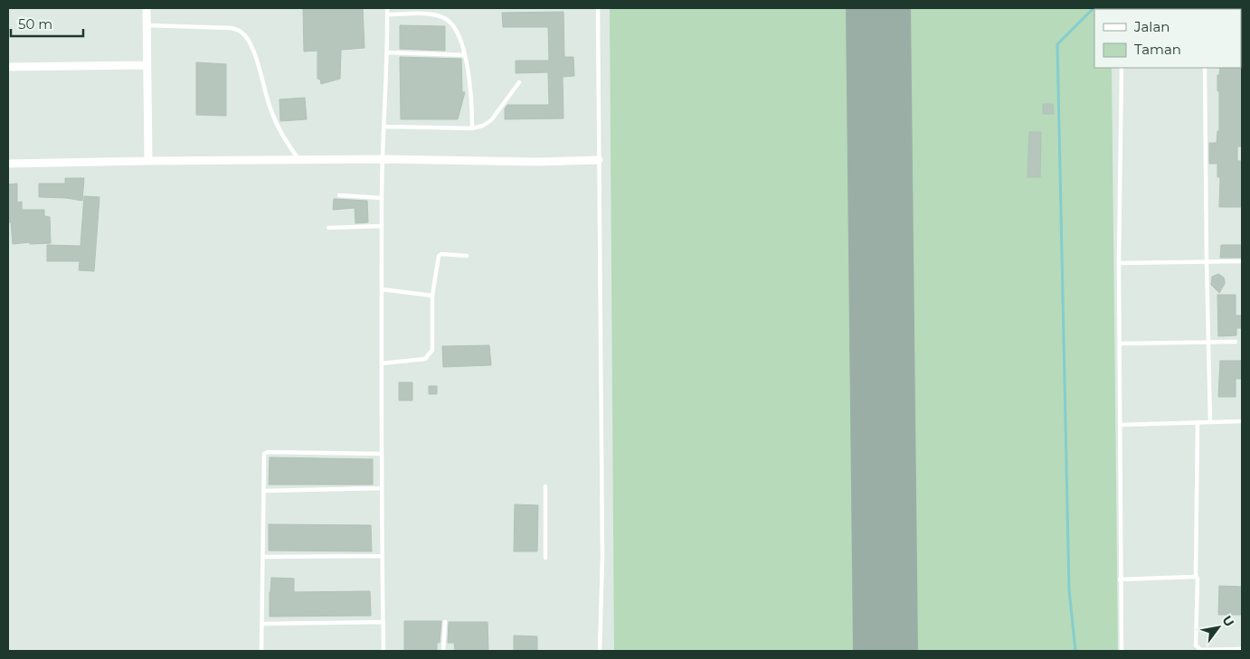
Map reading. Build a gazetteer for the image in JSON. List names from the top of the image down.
{
  "legend": ["Jalan", "Taman"],
  "scale_bar": "50 m",
  "north": "top right"
}
